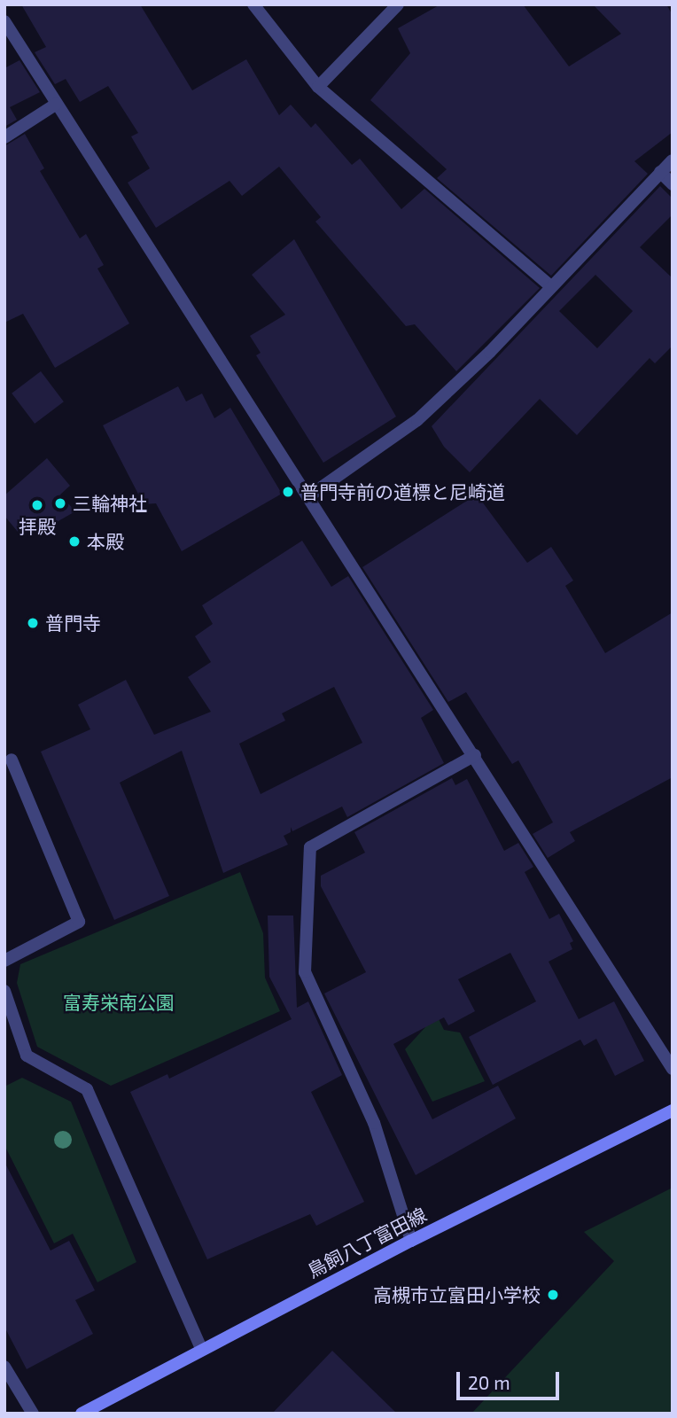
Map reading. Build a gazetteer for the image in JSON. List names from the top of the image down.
{
  "streets": {
    "main road": ["鳥飼八丁富田線"]
  },
  "parks": ["富寿栄南公園"],
  "places": [
    "普門寺前の道標と尼崎道",
    "三輪神社",
    "拝殿",
    "本殿",
    "普門寺",
    "高槻市立富田小学校"
  ],
  "scale_bar": "20 m"
}
